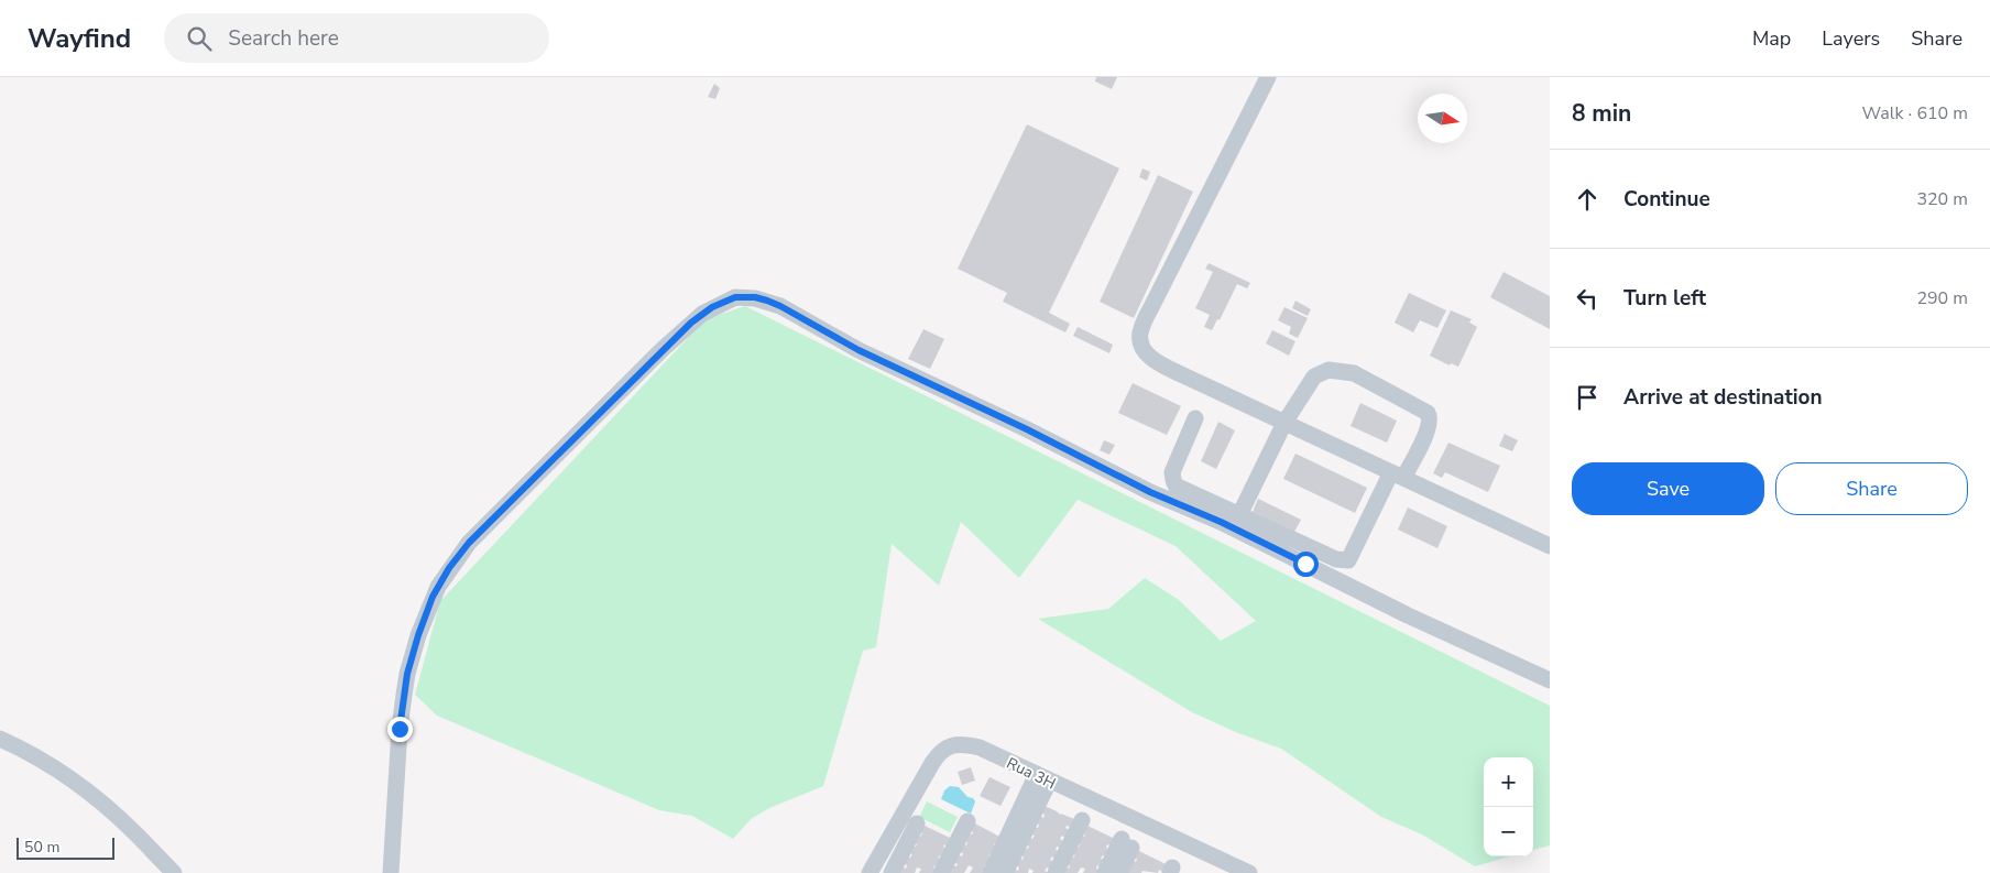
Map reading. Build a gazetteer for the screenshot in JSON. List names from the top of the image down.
{
  "streets": {
    "street": ["Rua 3H"]
  },
  "scale_bar": "50 m",
  "north": "right",
  "page": {
    "header": "Wayfind",
    "search": "Search here",
    "nav": ["Map", "Layers", "Share"],
    "heading": ["8 min", "Walk · 610 m"],
    "list": [
      ["Continue", "320 m"],
      ["Turn left", "290 m"],
      "Arrive at destination"
    ],
    "buttons": ["Save", "Share"],
    "map_buttons": ["+", "−"],
    "scale": "50 m"
  }
}
